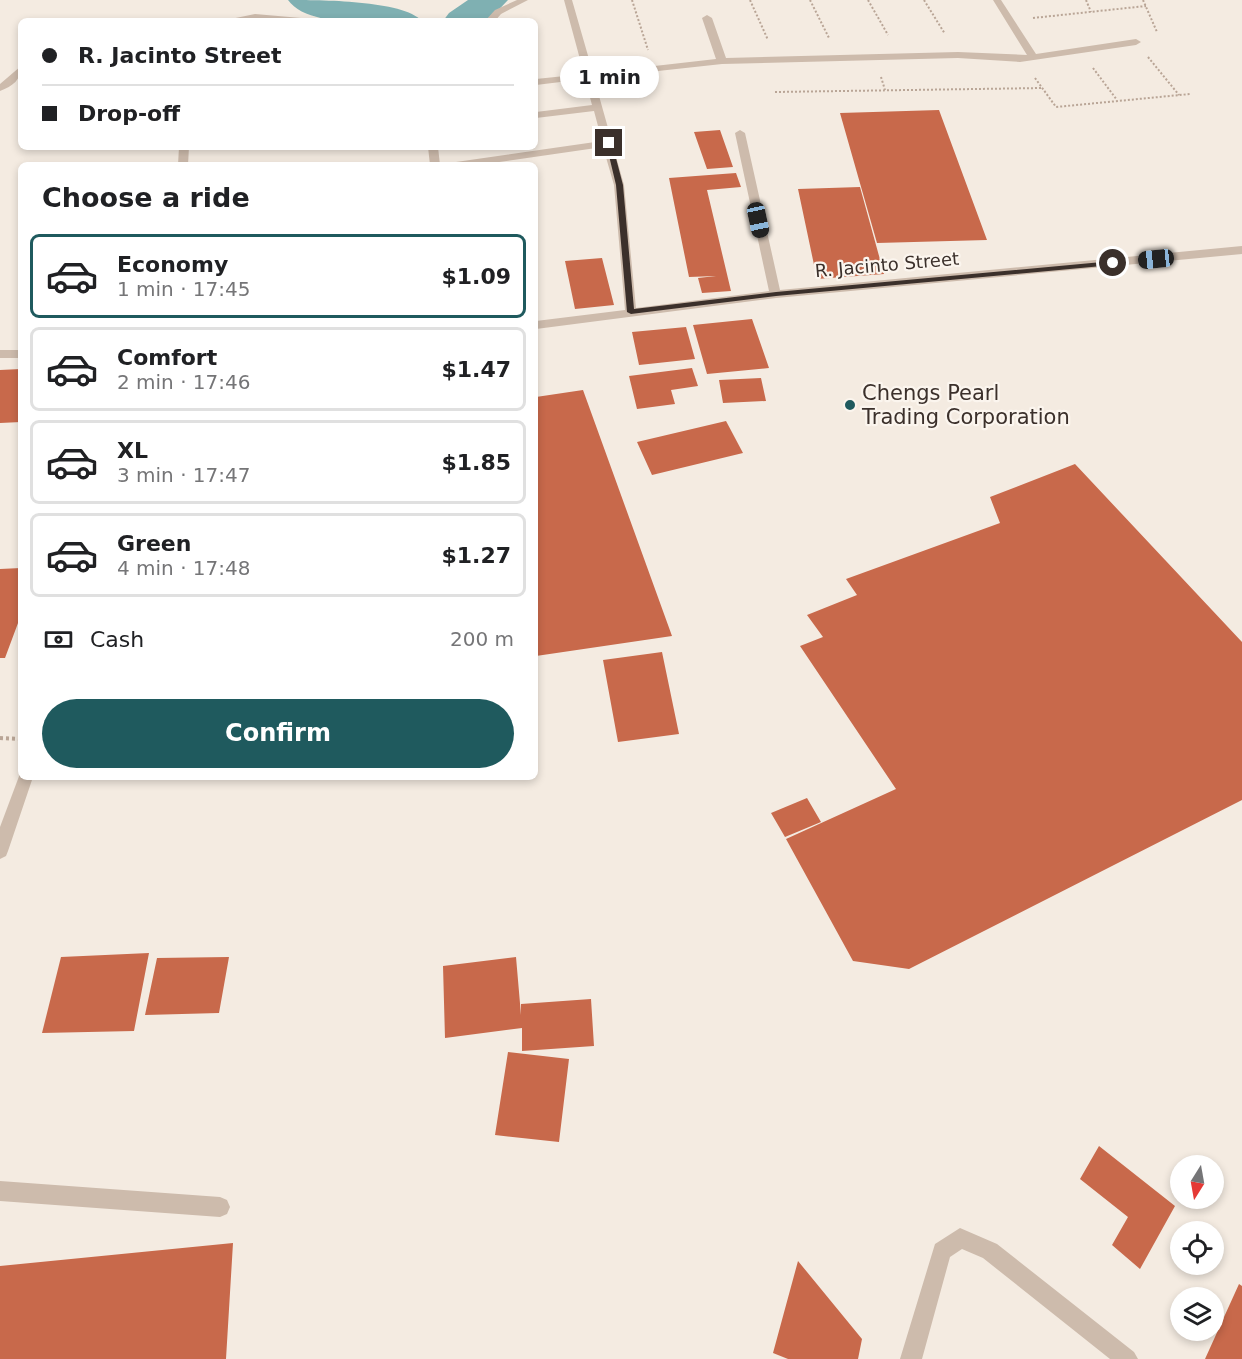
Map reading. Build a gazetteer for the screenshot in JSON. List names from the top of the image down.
{
  "streets": {
    "street": ["R. Jacinto Street"]
  },
  "places": ["Chengs Pearl Trading Corporation"],
  "north": "bottom",
  "page": {
    "banner": ["R. Jacinto Street", "Drop-off"],
    "bubble": "1 min",
    "heading": "Choose a ride",
    "list": [
      {
        "name": "Economy",
        "note": "1 min · 17:45",
        "value": "$1.09"
      },
      {
        "name": "Comfort",
        "note": "2 min · 17:46",
        "value": "$1.47"
      },
      {
        "name": "XL",
        "note": "3 min · 17:47",
        "value": "$1.85"
      },
      {
        "name": "Green",
        "note": "4 min · 17:48",
        "value": "$1.27"
      }
    ],
    "pay": ["Cash", "200 m"],
    "buttons": "Confirm"
  }
}
